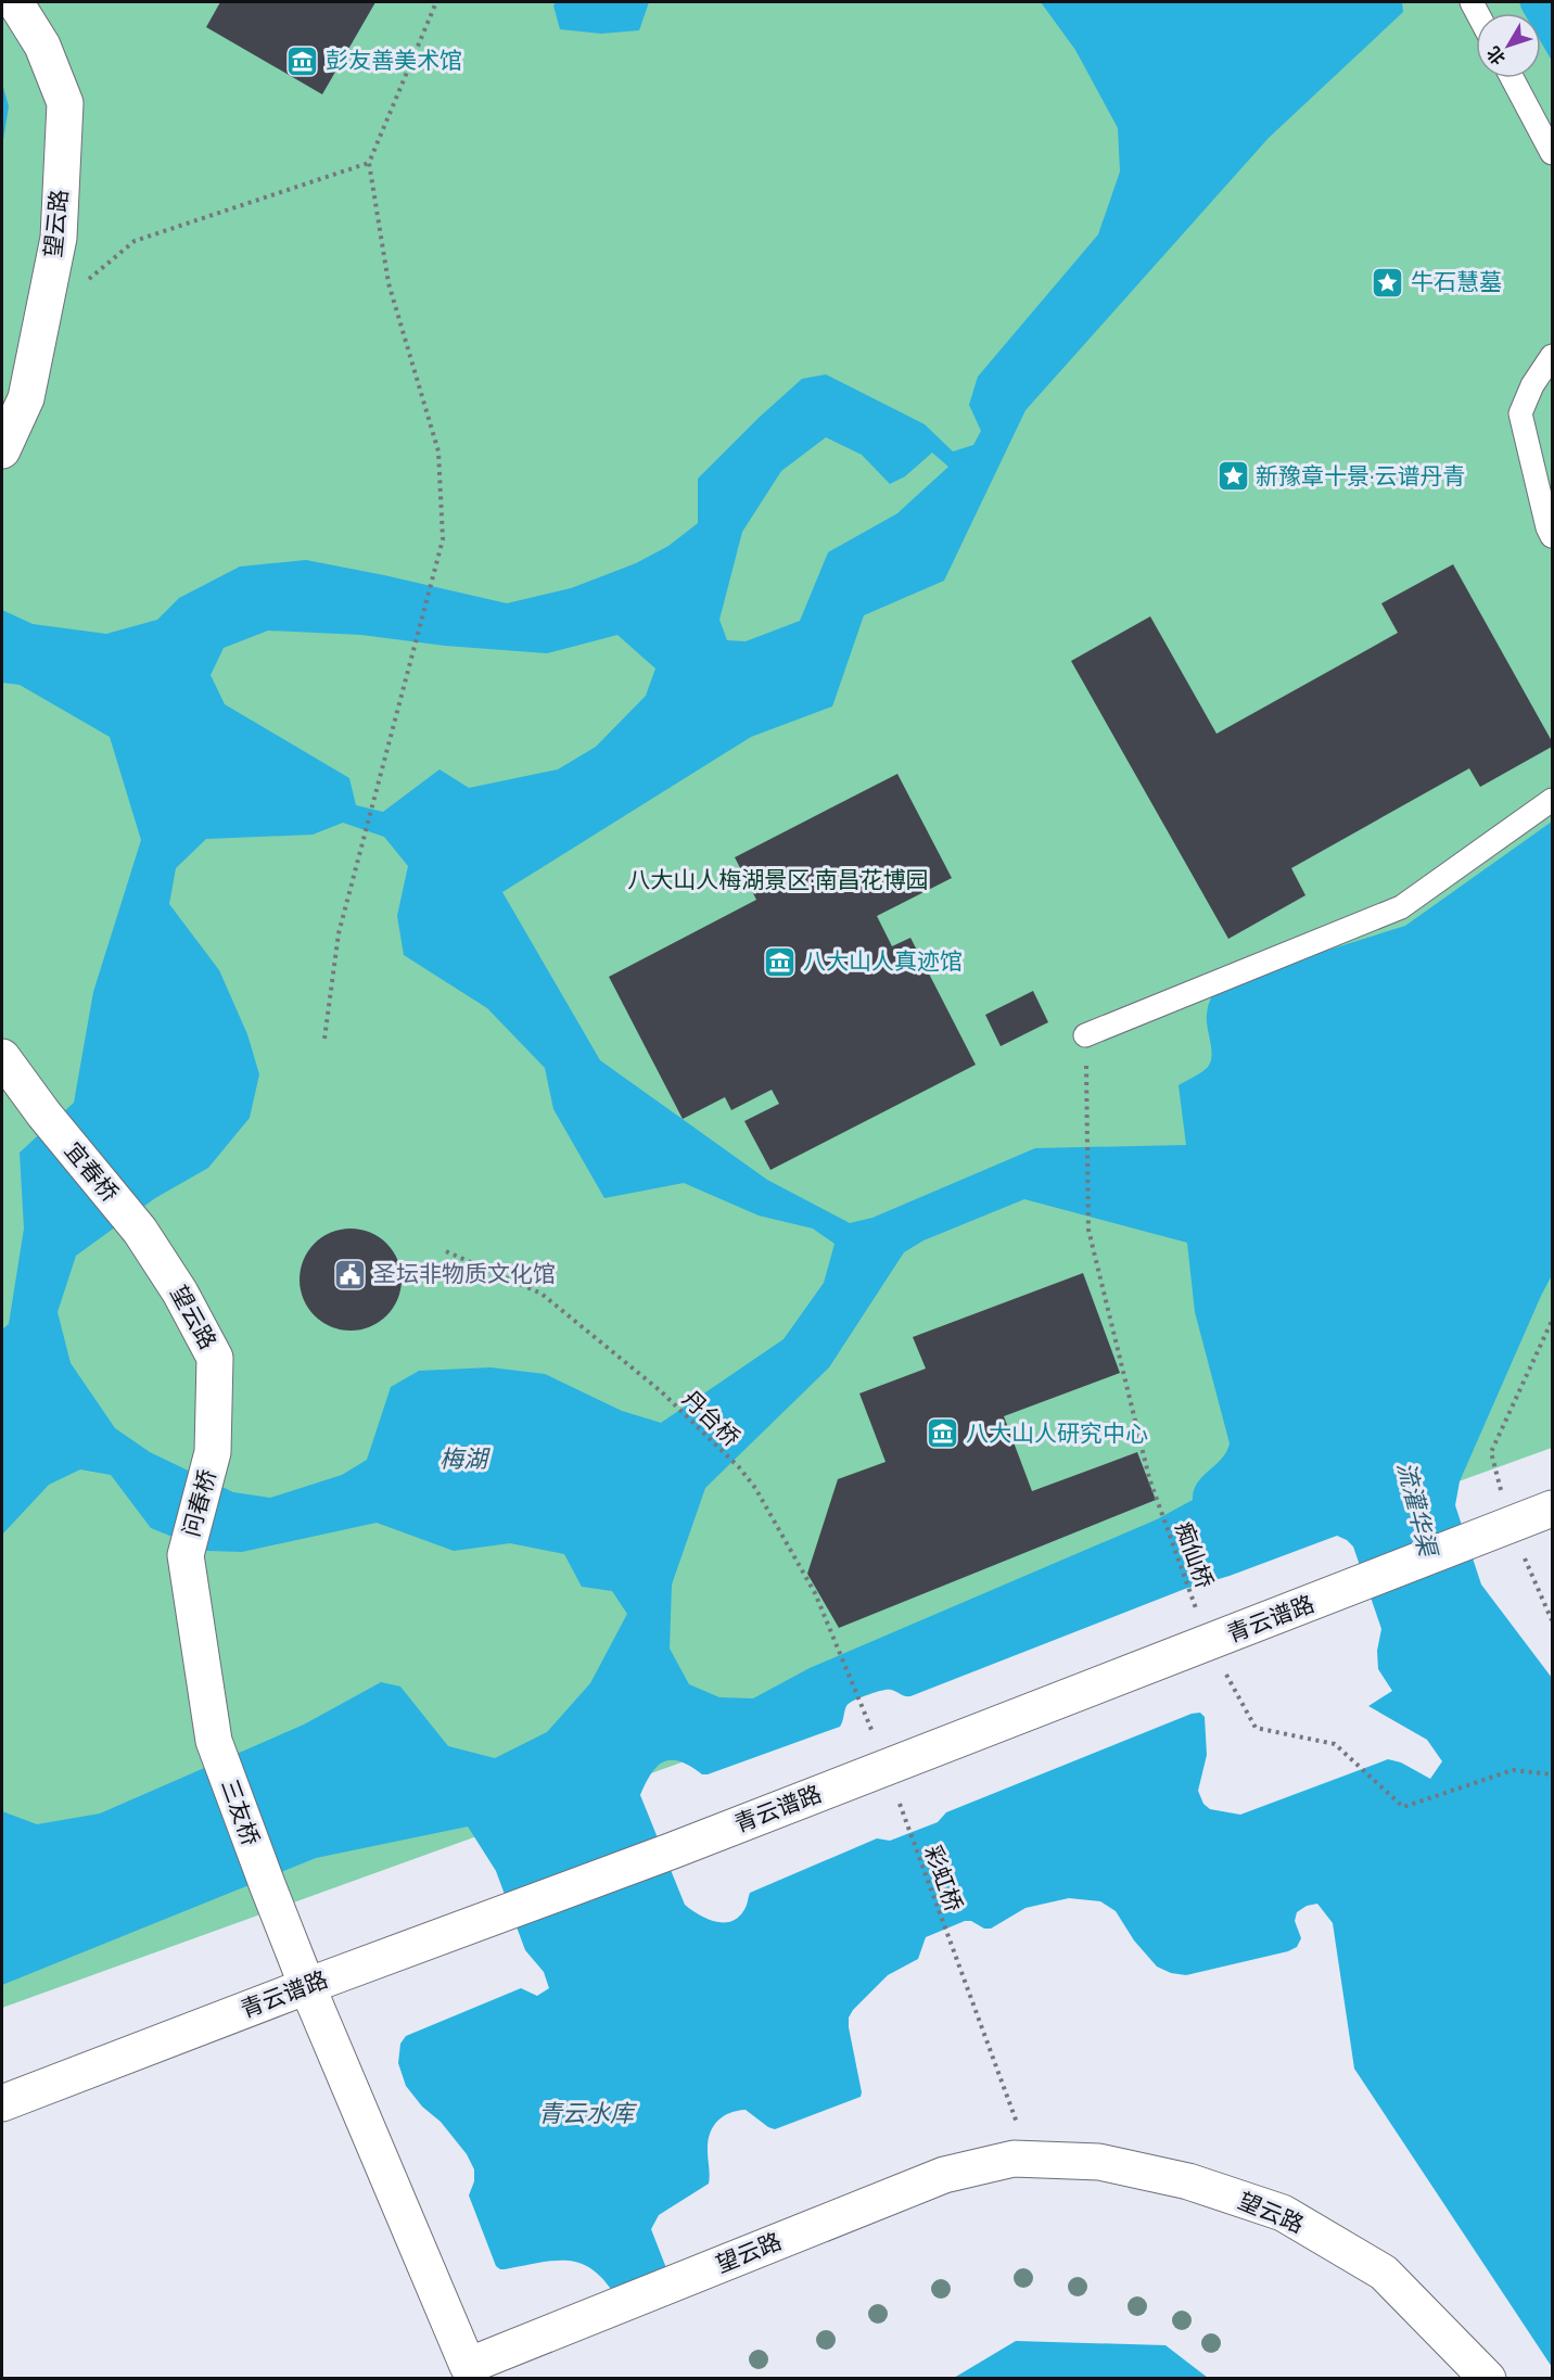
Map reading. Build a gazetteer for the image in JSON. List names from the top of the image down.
{
  "streets": {
    "street": [
      "望云路",
      "宜春桥",
      "问春桥",
      "青云谱路",
      "三友桥"
    ],
    "path": ["丹台桥", "痴仙桥", "彩虹桥"]
  },
  "crossings": [
    ["望云路", "宜春桥"],
    ["望云路", "问春桥"],
    ["望云路", "青云谱路"],
    ["望云路", "三友桥"],
    ["望云路", "彩虹桥"],
    ["问春桥", "三友桥"],
    ["痴仙桥", "青云谱路"]
  ],
  "water": ["梅湖", "流灌华渠", "青云水库"],
  "parks": ["八大山人梅湖景区·南昌花博园"],
  "places": {
    "museum": ["彭友善美术馆", "八大山人真迹馆", "八大山人研究中心"],
    "place": ["牛石慧墓", "新豫章十景·云谱丹青"],
    "public building": ["圣坛非物质文化馆"]
  },
  "north": "bottom left"
}
